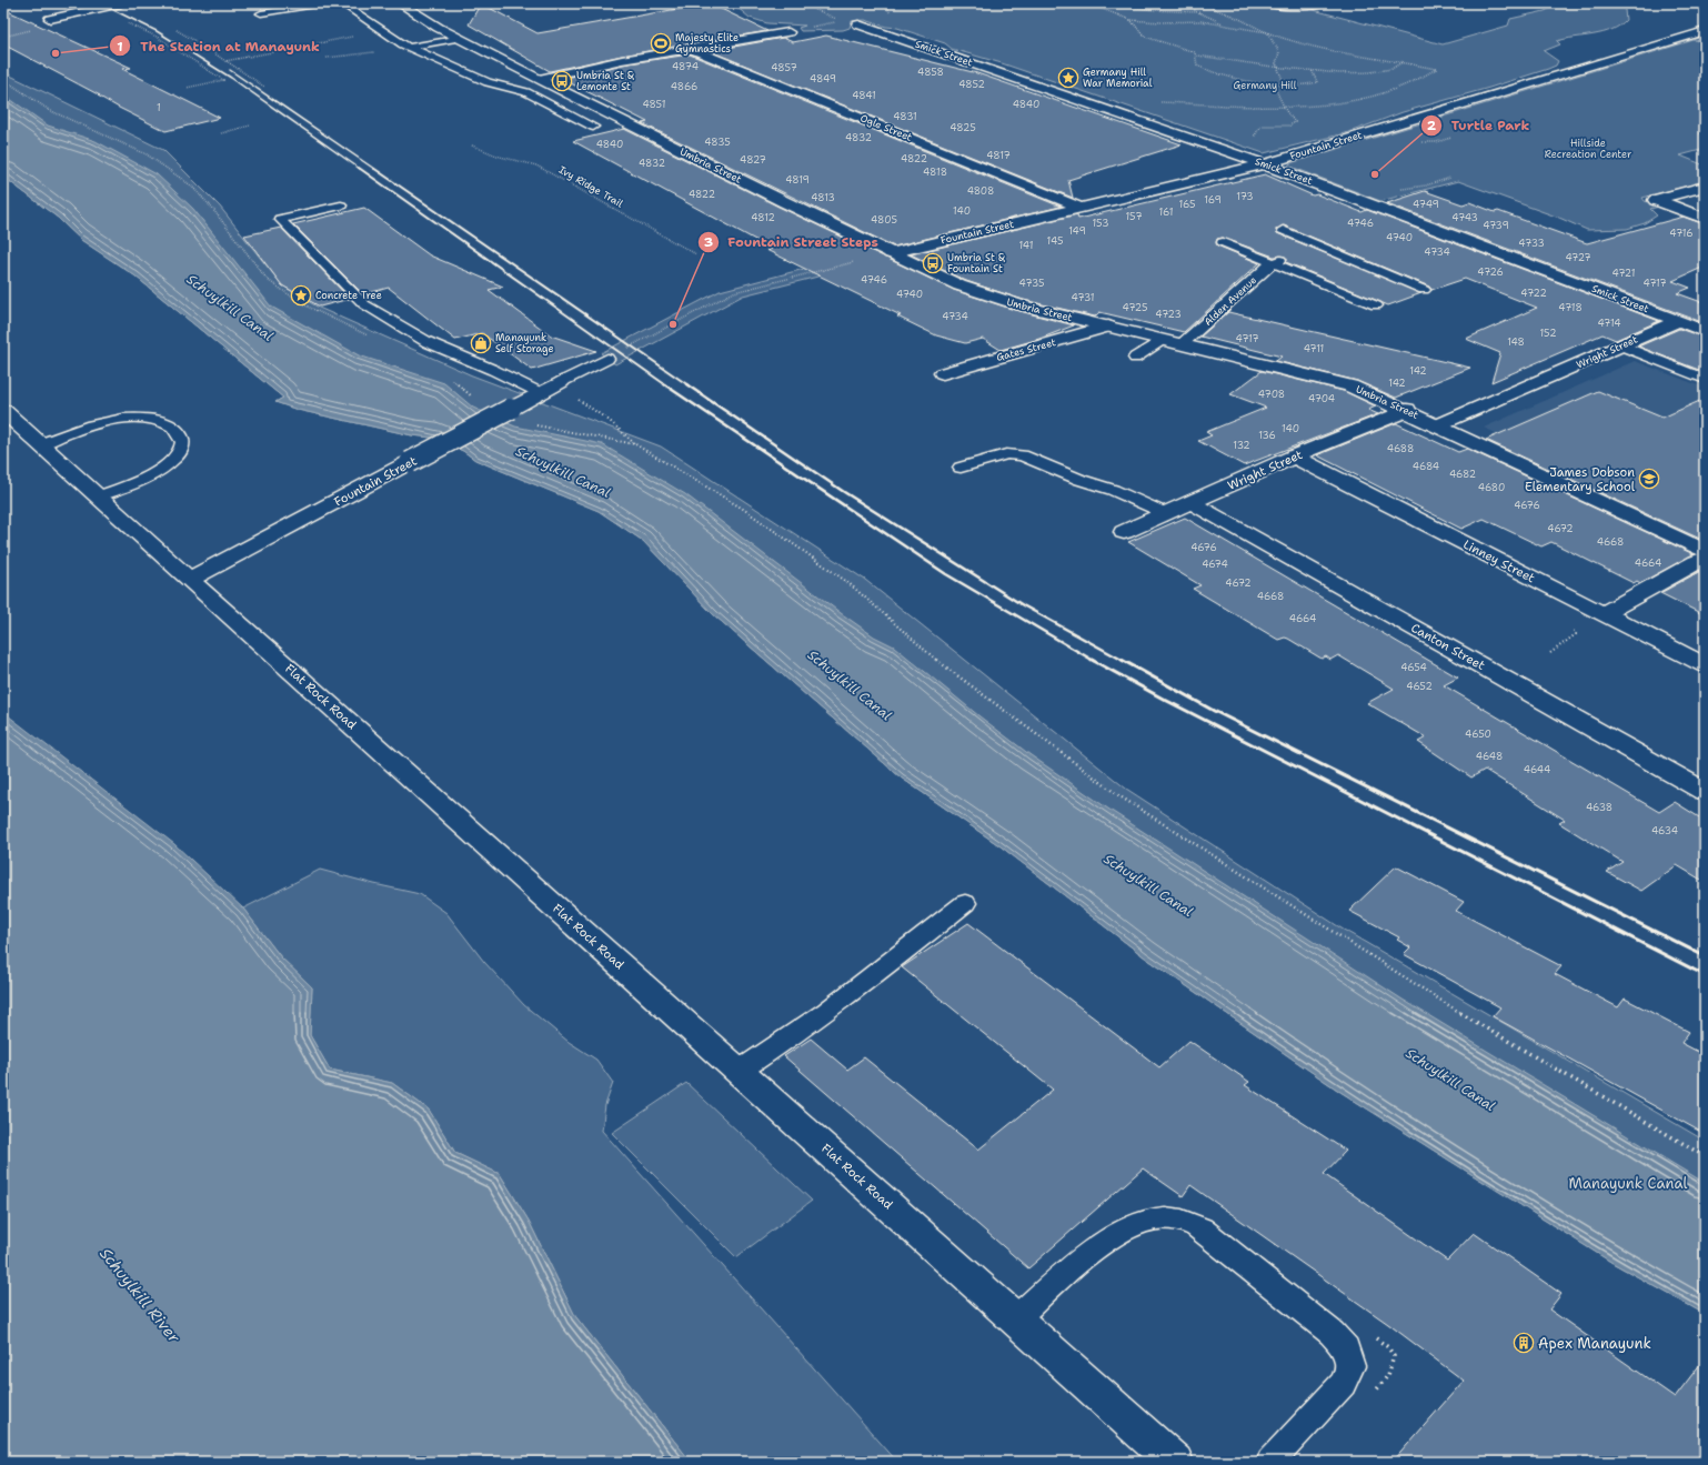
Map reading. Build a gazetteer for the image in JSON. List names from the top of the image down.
{
  "streets": {
    "street": [
      "Smick Street",
      "Ogle Street",
      "Fountain Street",
      "Umbria Street",
      "Gates Street",
      "Wright Street",
      "Linney Street",
      "Canton Street",
      "Flat Rock Road"
    ],
    "lane": ["Alden Avenue"],
    "path": ["Ivy Ridge Trail"]
  },
  "crossings": [
    ["Smick Street", "Fountain Street"],
    ["Smick Street", "Wright Street"],
    ["Ogle Street", "Fountain Street"],
    ["Fountain Street", "Umbria Street"],
    ["Fountain Street", "Flat Rock Road"],
    ["Umbria Street", "Alden Avenue"],
    ["Umbria Street", "Gates Street"],
    ["Umbria Street", "Wright Street"],
    ["Wright Street", "Linney Street"],
    ["Wright Street", "Canton Street"]
  ],
  "water": ["Schuylkill Canal", "Schuylkill River"],
  "parks": ["Germany Hill", "Hillside Recreation Center", "Manayunk Canal"],
  "places": {
    "sports": ["Majesty Elite Gymnastics"],
    "other": ["The Station at Manayunk", "Turtle Park", "Fountain Street Steps"],
    "place": ["Germany Hill War Memorial", "Concrete Tree"],
    "bus stop": ["Umbria St & Lemonte St", "Umbria St & Fountain St"],
    "shop": ["Manayunk Self Storage"],
    "school or university": ["James Dobson Elementary School"],
    "building": ["Apex Manayunk"]
  },
  "house_numbers": [
    "4874",
    "4857",
    "4858",
    "4849",
    "4852",
    "4866",
    "4841",
    "4851",
    "4840",
    "1",
    "4831",
    "4825",
    "4832",
    "4835",
    "4840",
    "4817",
    "4822",
    "4827",
    "4832",
    "4818",
    "4819",
    "4808",
    "4822",
    "173",
    "4813",
    "169",
    "165",
    "4749",
    "140",
    "161",
    "157",
    "4812",
    "4743",
    "4805",
    "153",
    "4746",
    "4739",
    "149",
    "4716",
    "4740",
    "145",
    "4733",
    "141",
    "4734",
    "4727",
    "4726",
    "4721",
    "4746",
    "4735",
    "4717",
    "4722",
    "4740",
    "4731",
    "4725",
    "4718",
    "4723",
    "4734",
    "4714",
    "152",
    "4717",
    "148",
    "4711",
    "142",
    "142",
    "4708",
    "4704",
    "140",
    "136",
    "132",
    "4688",
    "4684",
    "4682",
    "4680",
    "4676",
    "4672",
    "4668",
    "4676",
    "4664",
    "4674",
    "4672",
    "4668",
    "4664",
    "4654",
    "4652",
    "4650",
    "4648",
    "4644",
    "4638",
    "4634"
  ]
}
